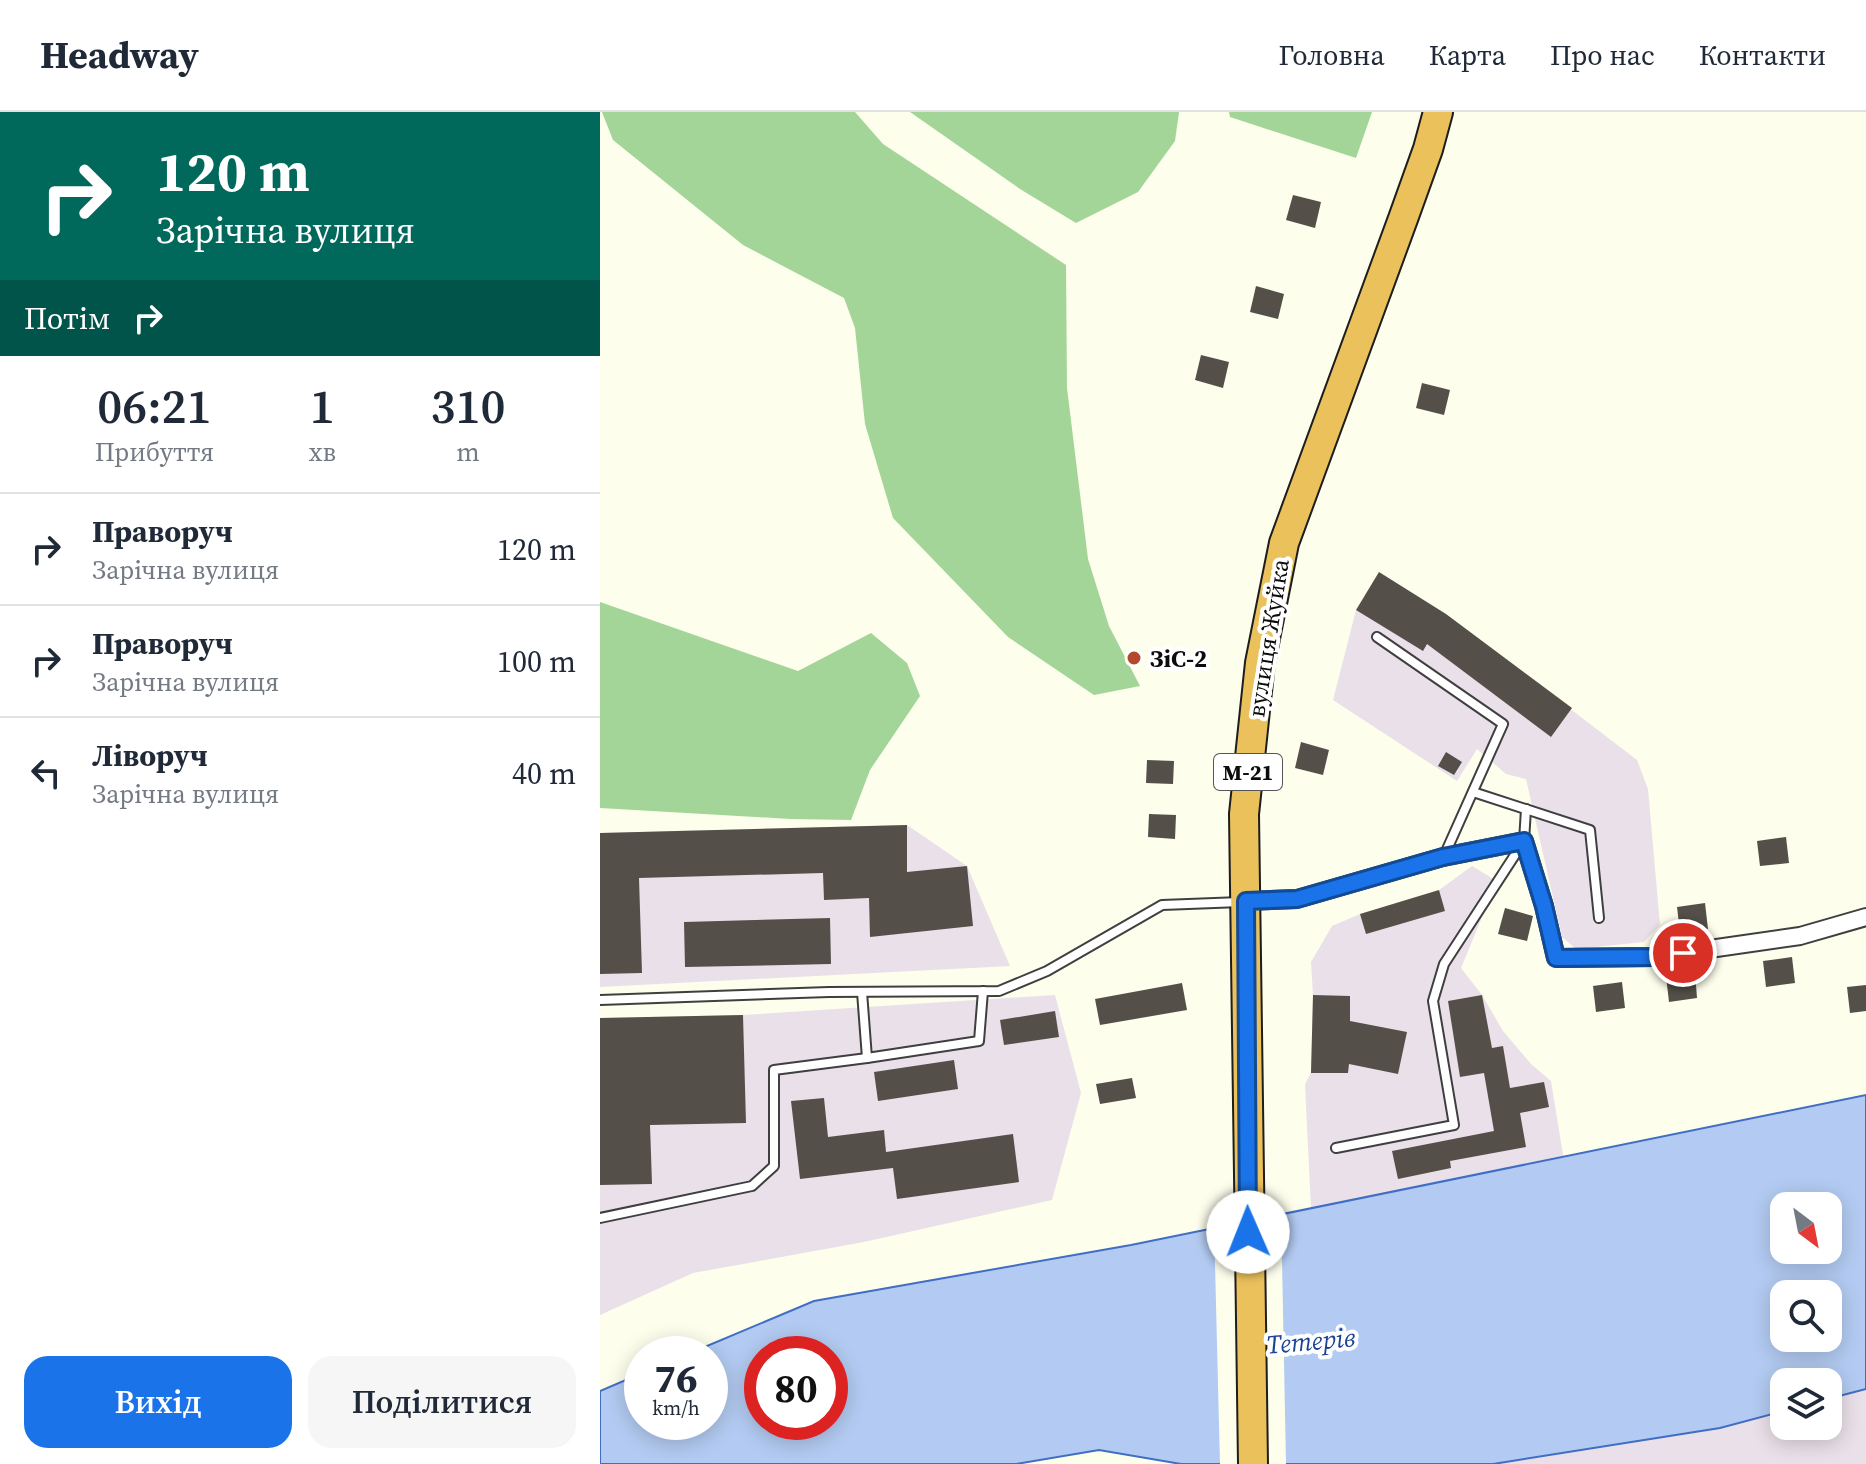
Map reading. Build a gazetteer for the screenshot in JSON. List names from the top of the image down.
{
  "streets": {
    "highway": ["вулиця Жуйка", "М-21"]
  },
  "water": ["Тетерів"],
  "places": ["ЗіС-2"],
  "north": "bottom right",
  "page": {
    "header": "Headway",
    "nav": [
      "Головна",
      "Карта",
      "Про нас",
      "Контакти"
    ],
    "turn": ["120 m", "Зарічна вулиця"],
    "then": "Потім",
    "eta": [
      "06:21",
      "Прибуття",
      "1",
      "хв",
      "310",
      "m"
    ],
    "list": [
      {
        "name": "Праворуч",
        "note": "Зарічна вулиця",
        "value": "120 m"
      },
      {
        "name": "Праворуч",
        "note": "Зарічна вулиця",
        "value": "100 m"
      },
      {
        "name": "Ліворуч",
        "note": "Зарічна вулиця",
        "value": "40 m"
      }
    ],
    "speed": "76 km/h",
    "limit": "80",
    "buttons": ["Вихід", "Поділитися"]
  }
}
